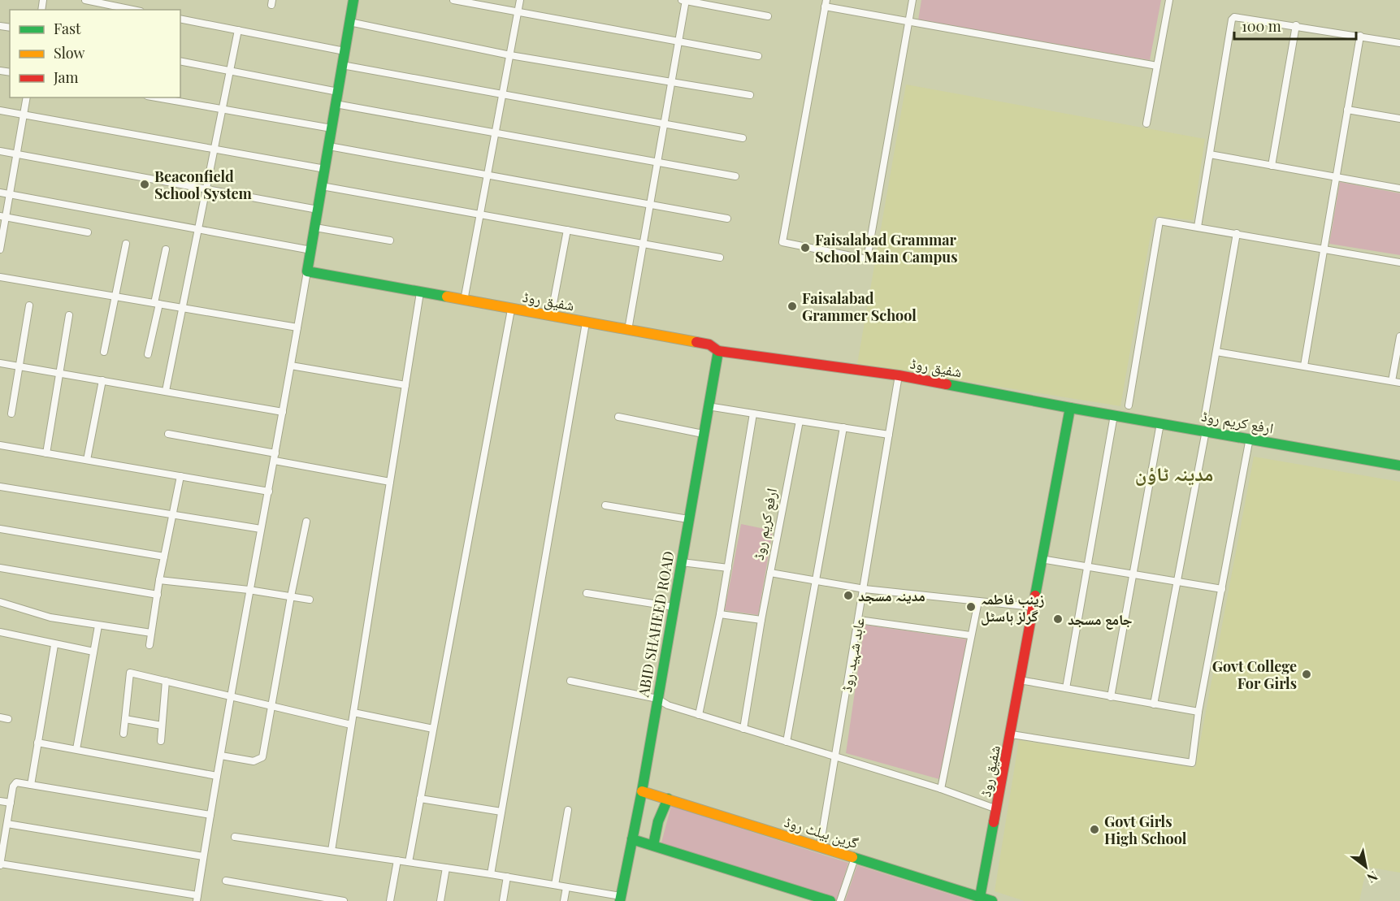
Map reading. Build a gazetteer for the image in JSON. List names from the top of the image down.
{
  "streets": {
    "street": [
      "شفیق روڈ",
      "ارفع کریم روڈ",
      "ABID SHAHEED ROAD",
      "عابد شہید روڈ",
      "گرین بیلٹ روڈ"
    ]
  },
  "crossings": [
    ["شفیق روڈ", "ارفع کریم روڈ"],
    ["شفیق روڈ", "ABID SHAHEED ROAD"],
    ["شفیق روڈ", "عابد شہید روڈ"],
    ["شفیق روڈ", "گرین بیلٹ روڈ"],
    ["ارفع کریم روڈ", "عابد شہید روڈ"],
    ["ABID SHAHEED ROAD", "گرین بیلٹ روڈ"],
    ["عابد شہید روڈ", "گرین بیلٹ روڈ"]
  ],
  "districts": ["مدینہ ٹاؤن"],
  "places": [
    "Beaconfield School System",
    "Faisalabad Grammar School Main Campus",
    "Faisalabad Grammer School",
    "مدینہ مسجد",
    "زینب فاطمہ گرلز ہاسٹل",
    "جامع مسجد",
    "Govt College For Girls",
    "Govt Girls High School"
  ],
  "legend": ["Fast", "Slow", "Jam"],
  "scale_bar": "100 m",
  "north": "bottom right"
}
